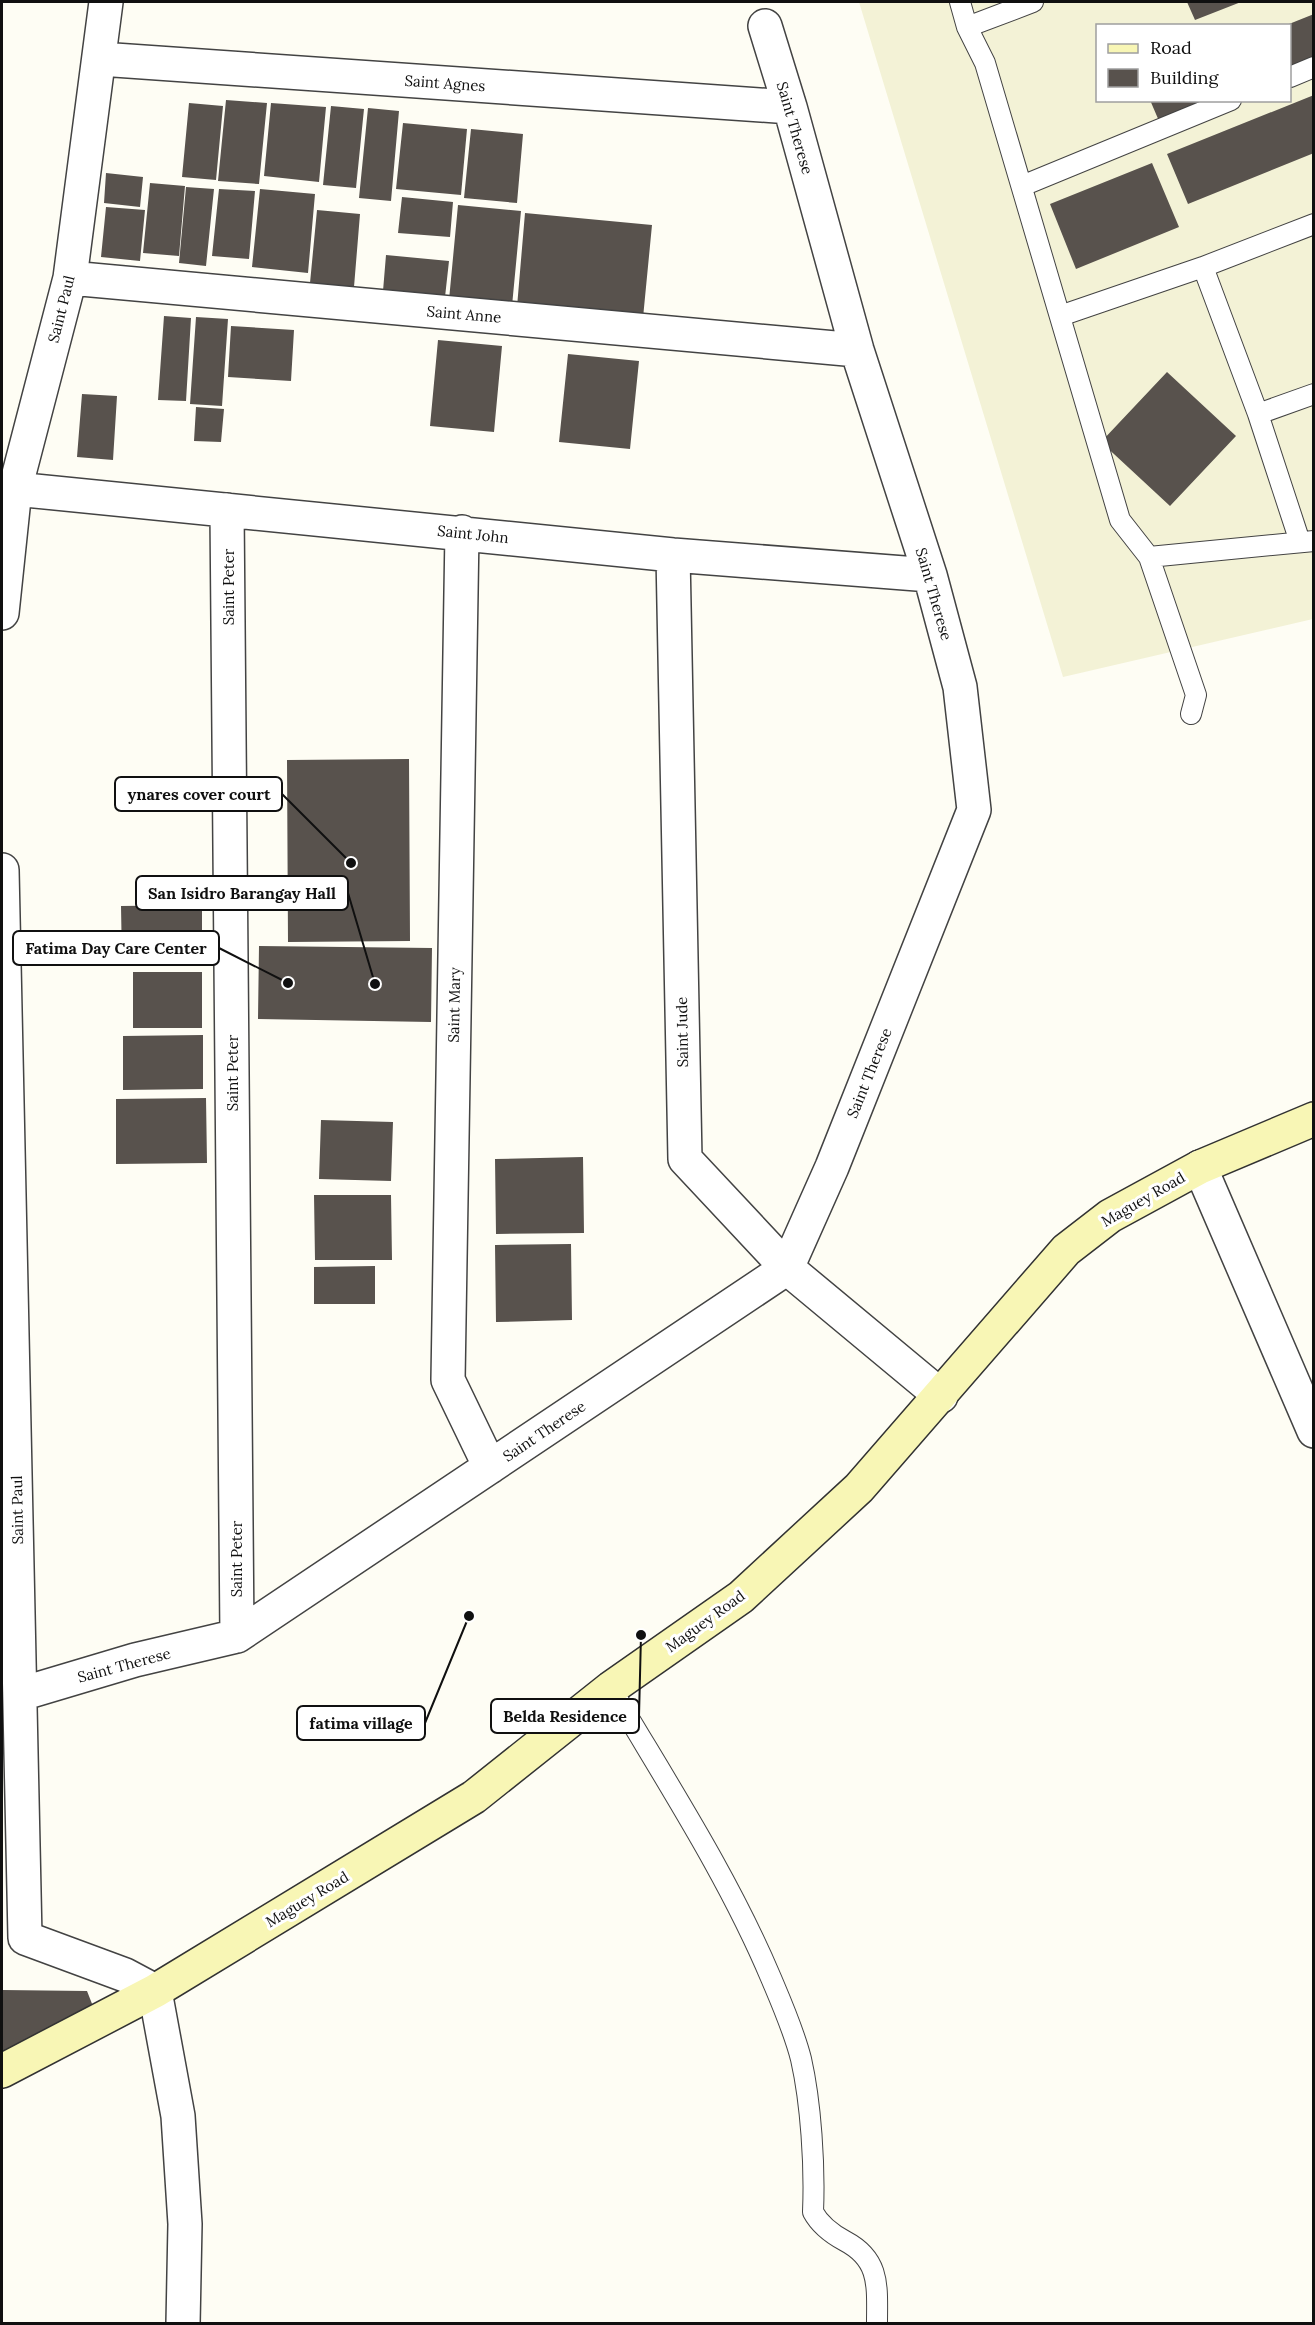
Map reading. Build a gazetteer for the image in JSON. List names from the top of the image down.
{
  "streets": {
    "street": [
      "Saint Agnes",
      "Saint Therese",
      "Saint Paul",
      "Saint Anne",
      "Saint John",
      "Saint Peter",
      "Saint Mary",
      "Saint Jude",
      "Maguey Road"
    ]
  },
  "crossings": [
    ["Saint Agnes", "Saint Therese"],
    ["Saint Agnes", "Saint Paul"],
    ["Saint Therese", "Saint Paul"],
    ["Saint Therese", "Saint Anne"],
    ["Saint Therese", "Saint John"],
    ["Saint Therese", "Saint Peter"],
    ["Saint Therese", "Saint Mary"],
    ["Saint Therese", "Saint Jude"],
    ["Saint Paul", "Saint Anne"],
    ["Saint Paul", "Saint John"],
    ["Saint Paul", "Maguey Road"],
    ["Saint John", "Saint Peter"],
    ["Saint John", "Saint Mary"],
    ["Saint John", "Saint Jude"],
    ["Saint Jude", "Maguey Road"]
  ],
  "places": [
    "ynares cover court",
    "Fatima Day Care Center",
    "San Isidro Barangay Hall",
    "fatima village",
    "Belda Residence"
  ],
  "legend": ["Road", "Building"]
}
